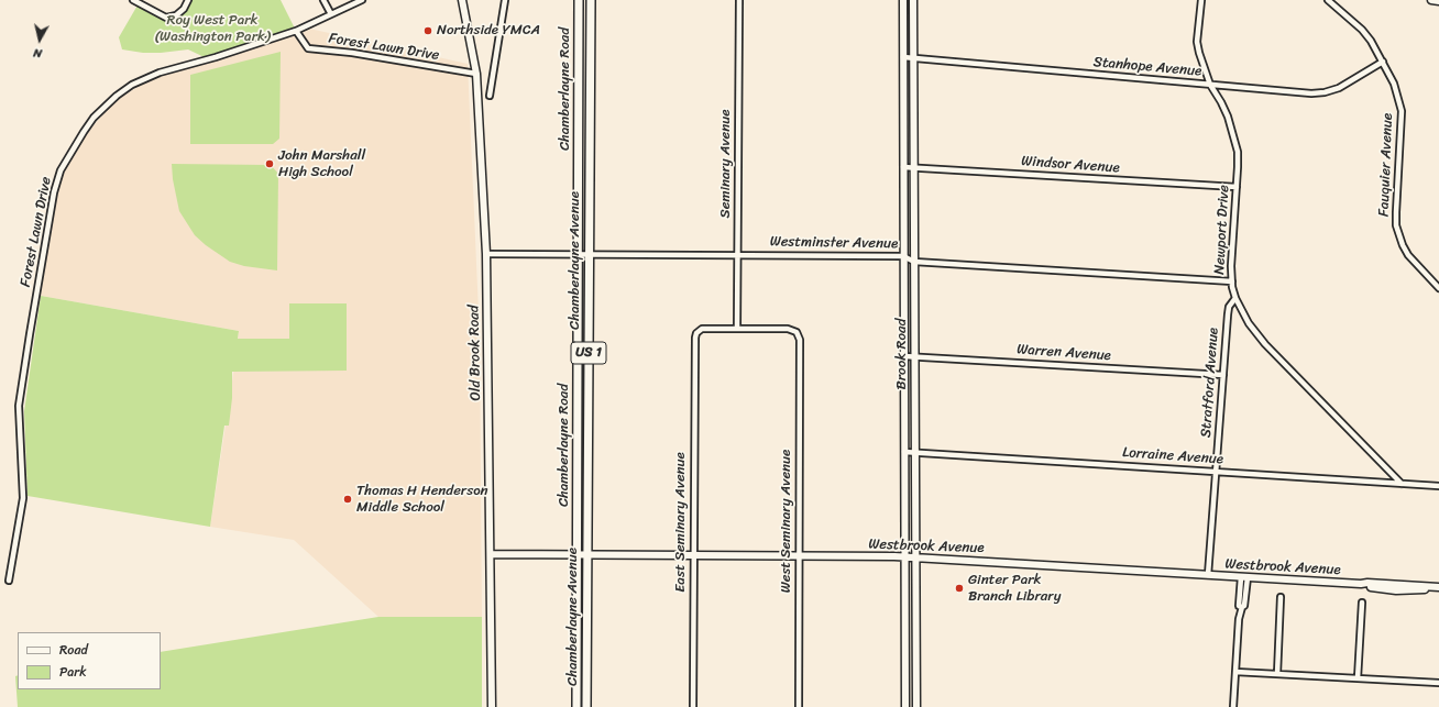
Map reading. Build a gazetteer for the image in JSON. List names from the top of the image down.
{
  "streets": {
    "main road": ["Chamberlayne Road", "Chamberlayne Avenue", "US 1"],
    "street": [
      "Forest Lawn Drive",
      "Stanhope Avenue",
      "Seminary Avenue",
      "Windsor Avenue",
      "Fauquier Avenue",
      "Newport Drive",
      "Westminster Avenue",
      "Old Brook Road",
      "Warren Avenue",
      "Brook Road",
      "Stratford Avenue",
      "Lorraine Avenue",
      "West Seminary Avenue",
      "East Seminary Avenue",
      "Westbrook Avenue"
    ]
  },
  "crossings": [
    ["Forest Lawn Drive", "Old Brook Road"],
    ["Stanhope Avenue", "Fauquier Avenue"],
    ["Stanhope Avenue", "Newport Drive"],
    ["Stanhope Avenue", "Brook Road"],
    ["Chamberlayne Road", "Westminster Avenue"],
    ["Chamberlayne Road", "Westbrook Avenue"],
    ["Seminary Avenue", "Westminster Avenue"],
    ["Seminary Avenue", "West Seminary Avenue"],
    ["Seminary Avenue", "East Seminary Avenue"],
    ["Windsor Avenue", "Newport Drive"],
    ["Windsor Avenue", "Brook Road"],
    ["Newport Drive", "Westminster Avenue"],
    ["Newport Drive", "Stratford Avenue"],
    ["Newport Drive", "Lorraine Avenue"],
    ["Westminster Avenue", "Chamberlayne Avenue"],
    ["Westminster Avenue", "Old Brook Road"],
    ["Westminster Avenue", "Brook Road"],
    ["Chamberlayne Avenue", "Westbrook Avenue"],
    ["Old Brook Road", "Westbrook Avenue"],
    ["Warren Avenue", "Brook Road"],
    ["Warren Avenue", "Stratford Avenue"],
    ["Brook Road", "Lorraine Avenue"],
    ["Brook Road", "Westbrook Avenue"],
    ["Stratford Avenue", "Lorraine Avenue"],
    ["Stratford Avenue", "Westbrook Avenue"],
    ["West Seminary Avenue", "East Seminary Avenue"],
    ["West Seminary Avenue", "Westbrook Avenue"],
    ["East Seminary Avenue", "Westbrook Avenue"]
  ],
  "parks": ["Roy West Park (Washington Park)"],
  "places": [
    "Northside YMCA",
    "John Marshall High School",
    "Thomas H Henderson Middle School",
    "Ginter Park Branch Library"
  ],
  "legend": ["Road", "Park"],
  "north": "bottom"
}
